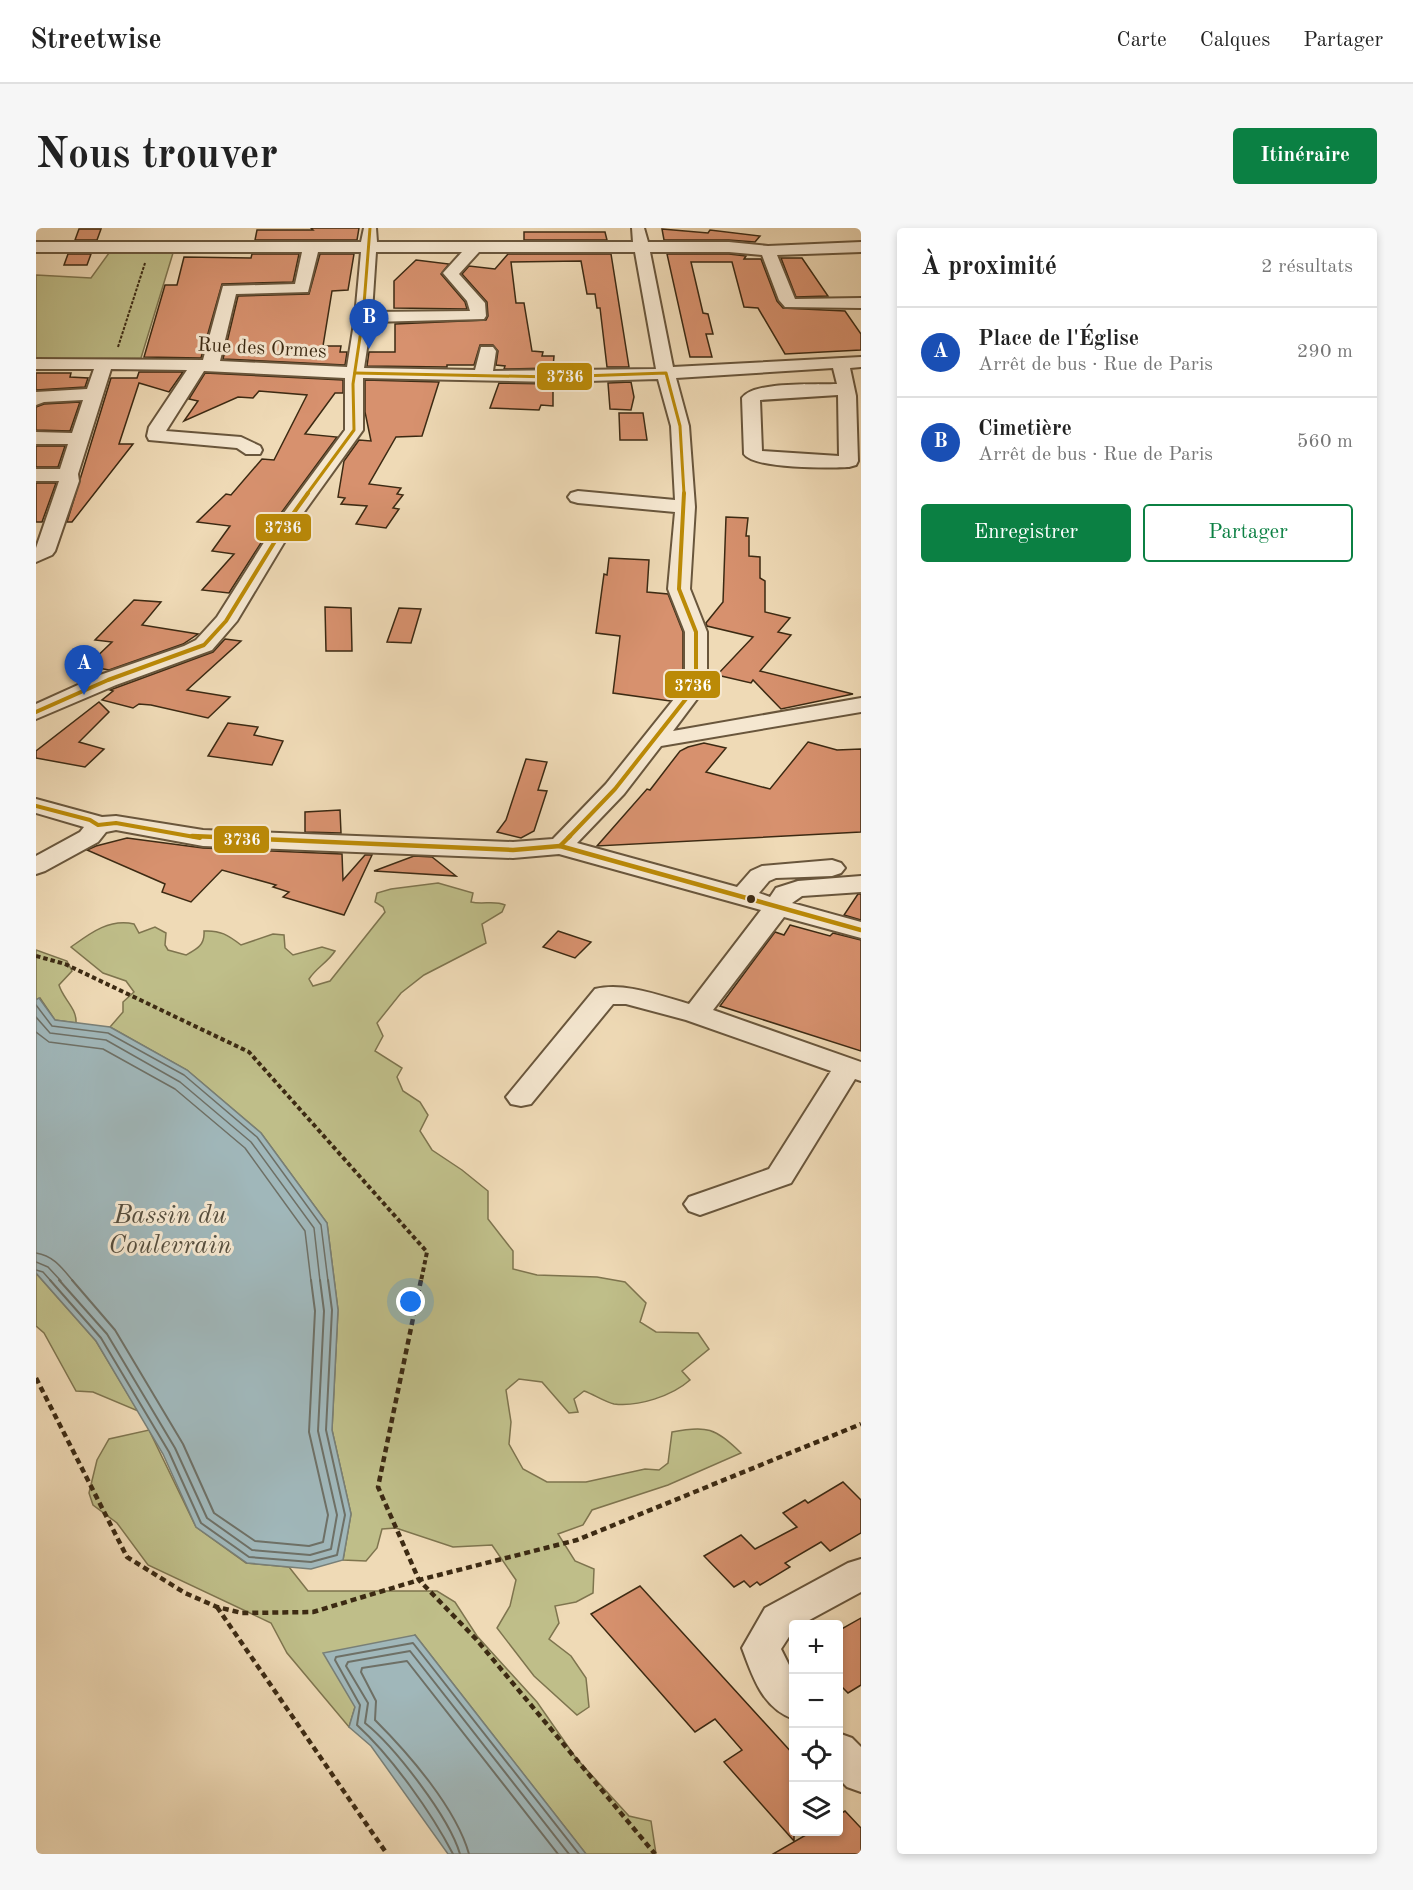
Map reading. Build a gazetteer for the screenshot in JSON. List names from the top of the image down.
{
  "streets": {
    "street": ["Rue des Ormes"]
  },
  "water": ["Bassin du Coulevrain"],
  "lines": ["transit line 3736"],
  "page": {
    "header": "Streetwise",
    "nav": ["Carte", "Calques", "Partager"],
    "buttons": [
      "Itinéraire",
      ["Enregistrer", "Partager"]
    ],
    "title": "Nous trouver",
    "heading": ["À proximité", "2 résultats"],
    "pins": ["B", "A"],
    "list": [
      {
        "mark": "A",
        "name": "Place de l'Église",
        "note": "Arrêt de bus · Rue de Paris",
        "value": "290 m"
      },
      {
        "mark": "B",
        "name": "Cimetière",
        "note": "Arrêt de bus · Rue de Paris",
        "value": "560 m"
      }
    ],
    "map_buttons": ["+", "−"]
  }
}
